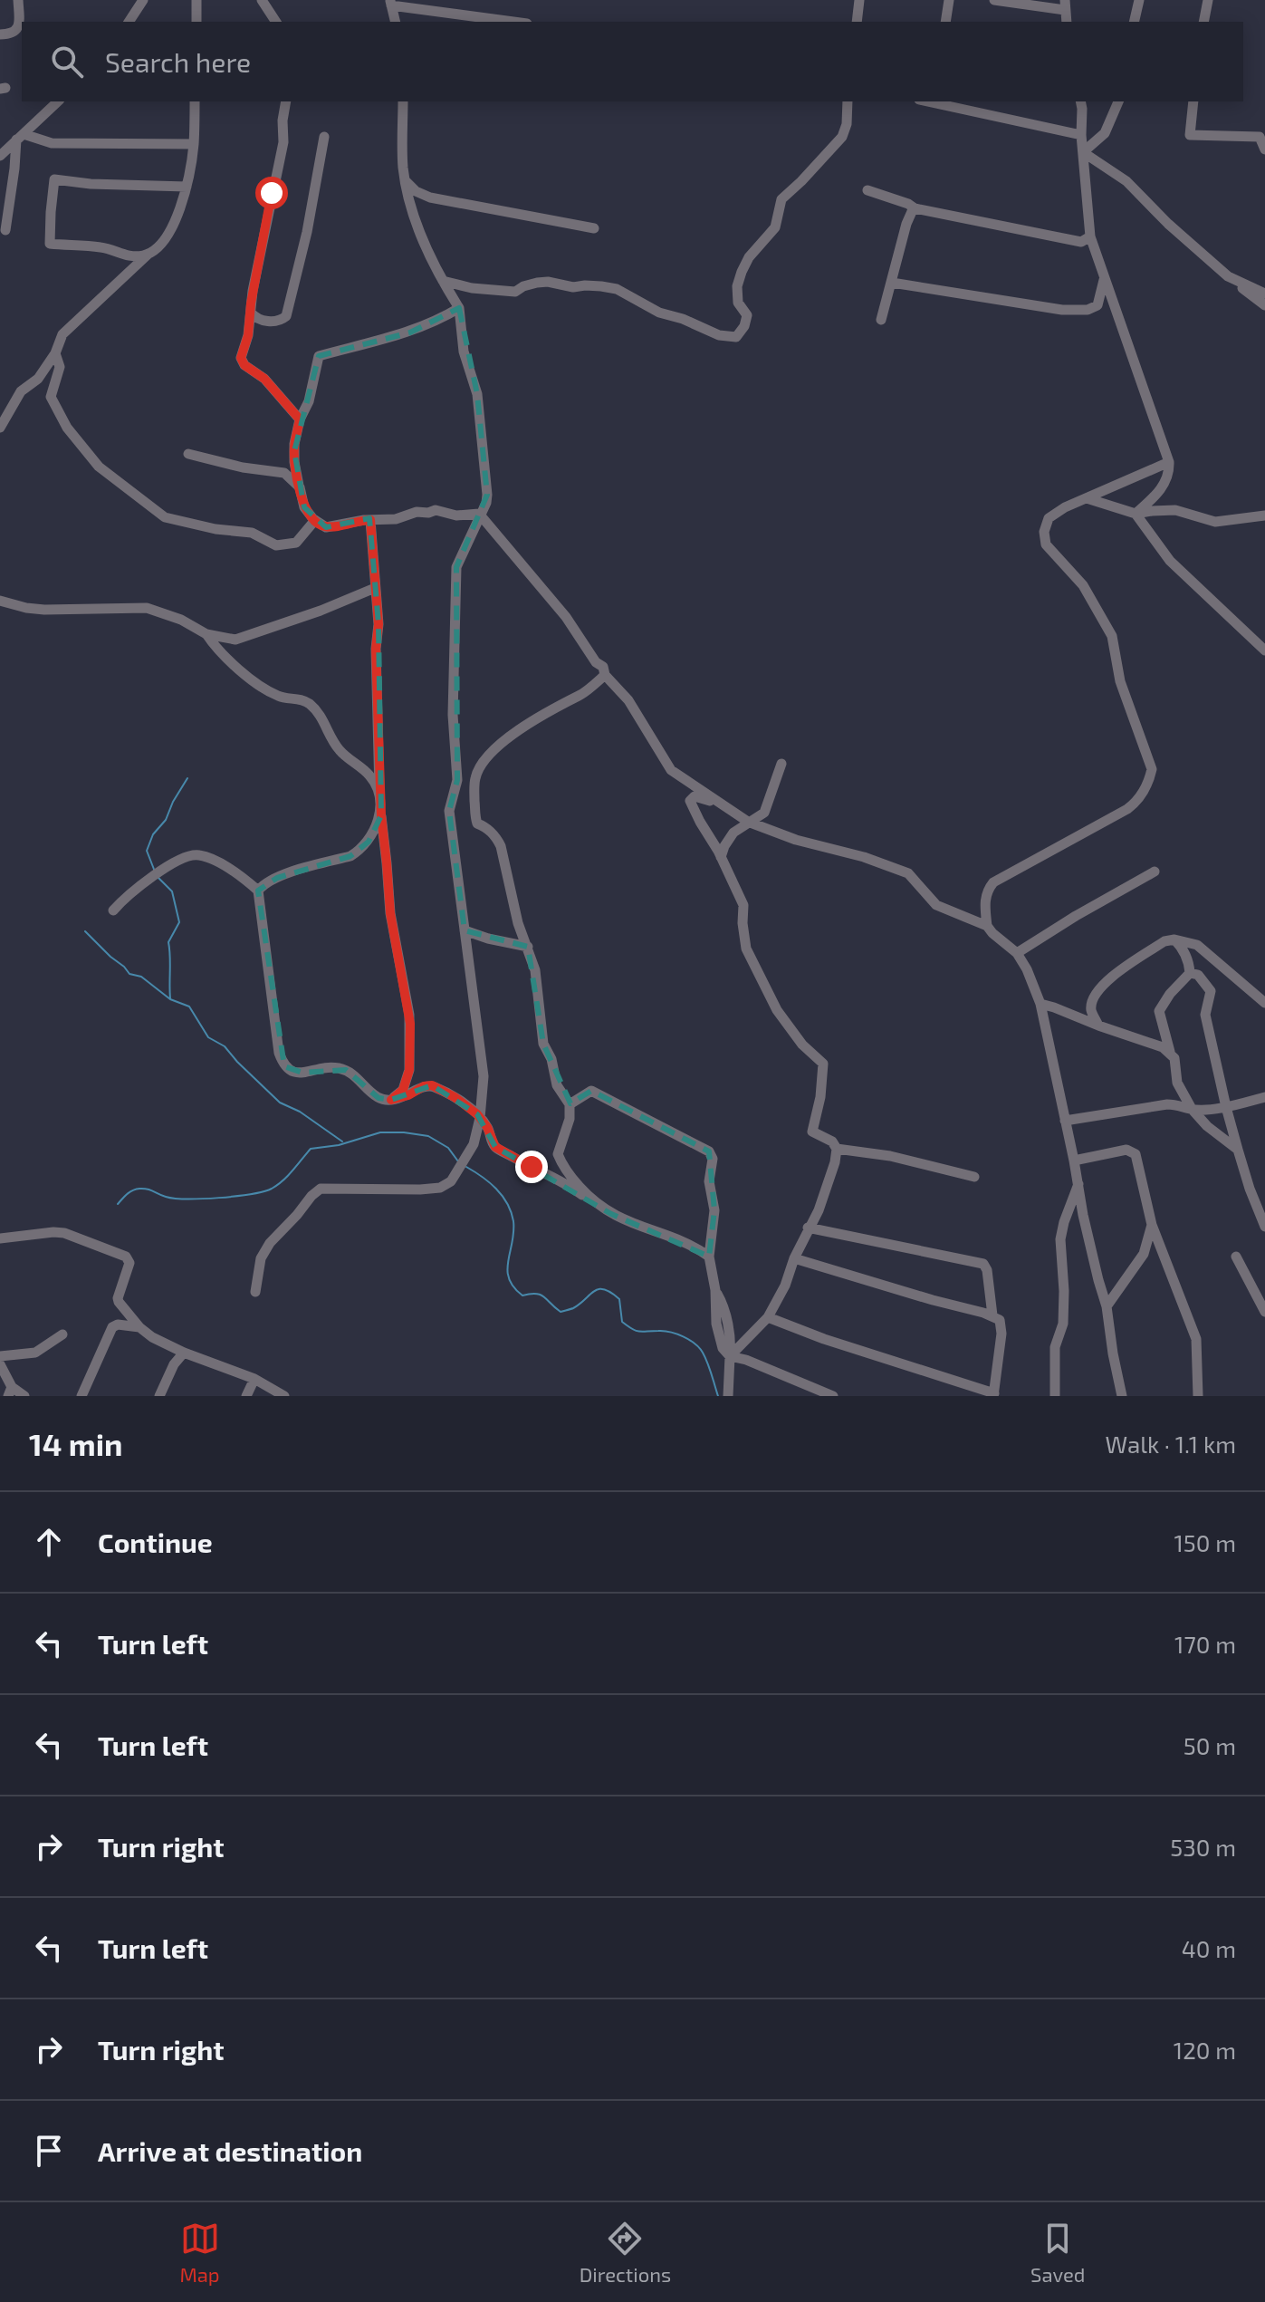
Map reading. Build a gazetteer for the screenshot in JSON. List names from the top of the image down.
{
  "page": {
    "search": "Search here",
    "heading": ["14 min", "Walk · 1.1 km"],
    "list": [
      ["Continue", "150 m"],
      ["Turn left", "170 m"],
      ["Turn left", "50 m"],
      ["Turn right", "530 m"],
      ["Turn left", "40 m"],
      ["Turn right", "120 m"],
      "Arrive at destination"
    ],
    "nav": ["Map", "Directions", "Saved"]
  }
}
